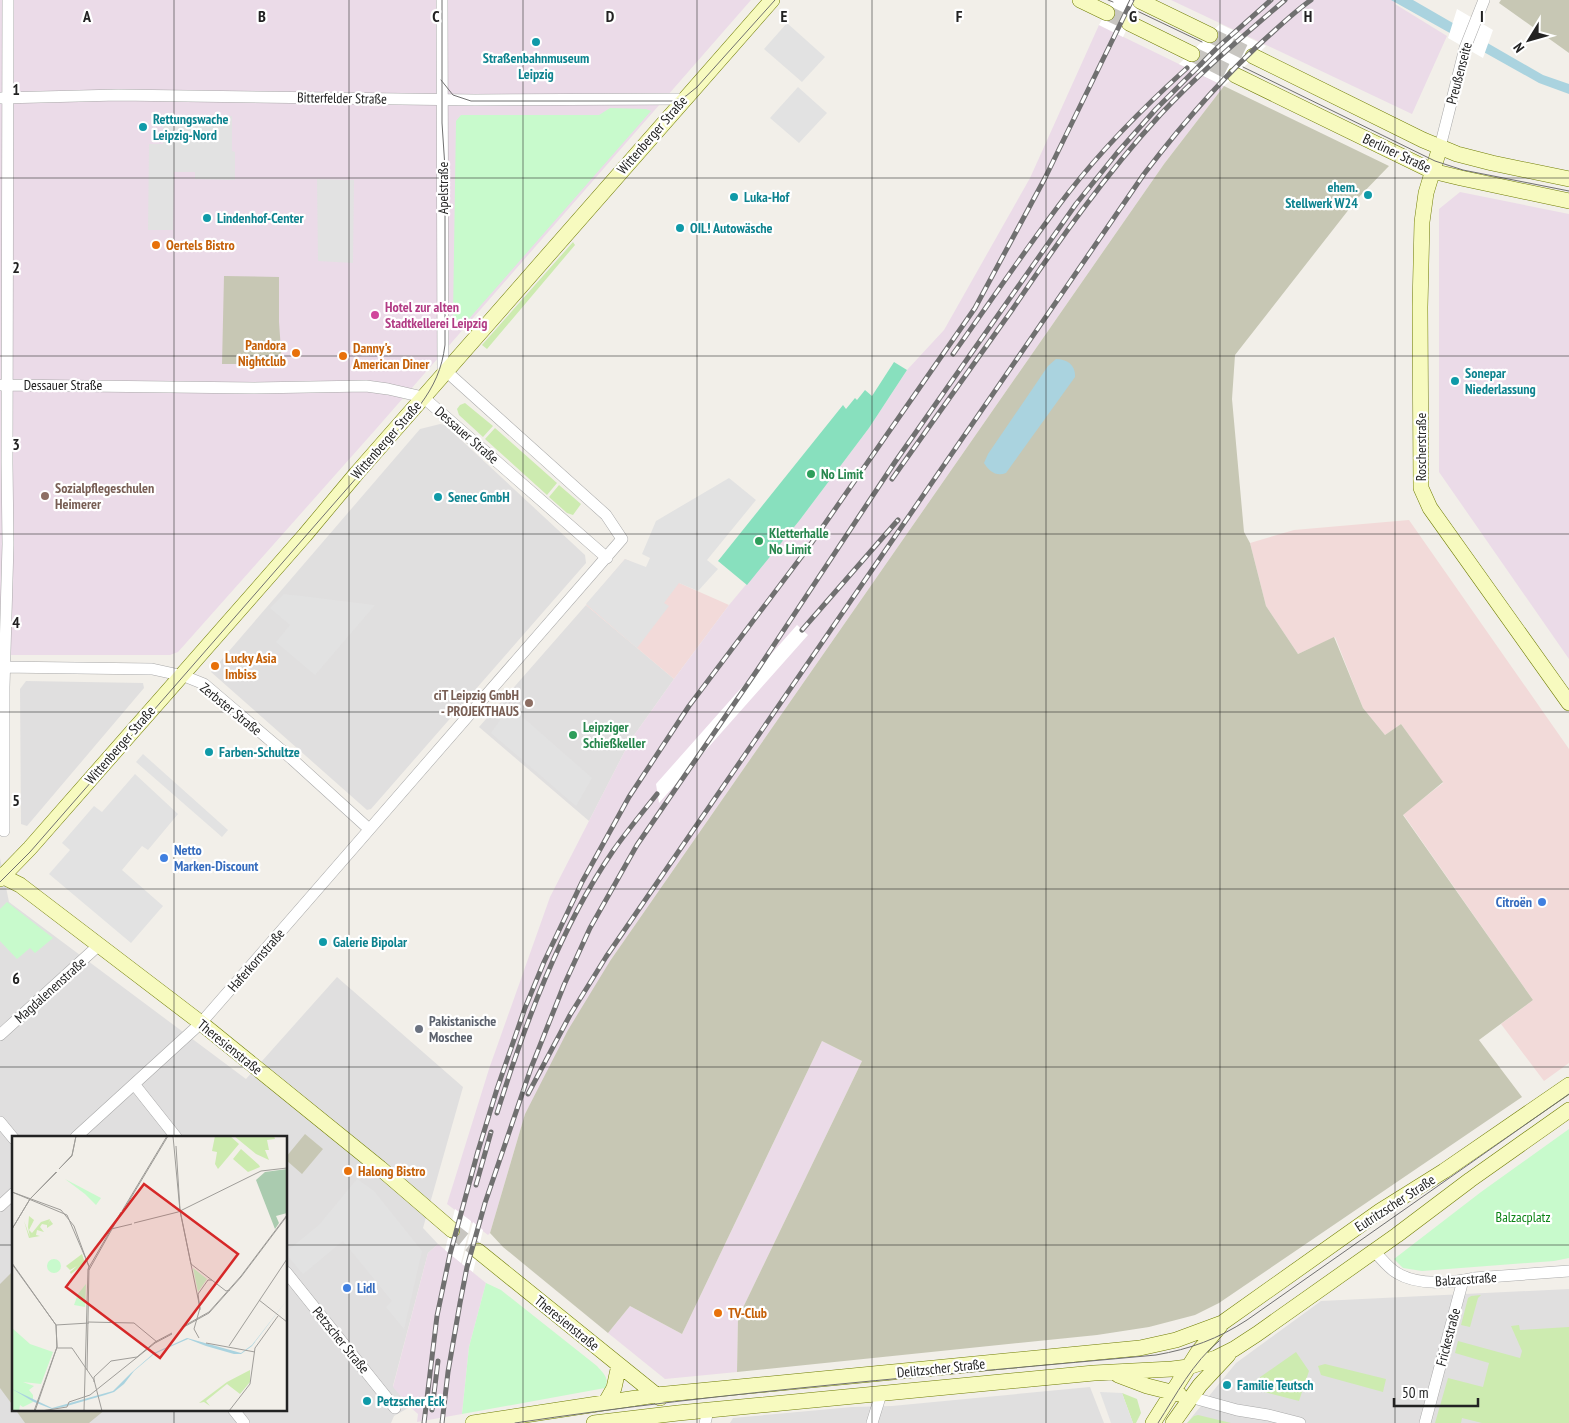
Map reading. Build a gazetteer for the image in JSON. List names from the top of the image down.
{
  "streets": {
    "main road": [
      "Wittenberger Straße",
      "Berliner Straße",
      "Roscherstraße",
      "Theresienstraße",
      "Eutritzscher Straße",
      "Delitzscher Straße"
    ],
    "street": [
      "Preußenseite",
      "Bitterfelder Straße",
      "Apelstraße",
      "Dessauer Straße",
      "Zerbster Straße",
      "Haferkornstraße",
      "Magdalenenstraße",
      "Balzacstraße",
      "Frickestraße",
      "Petzscher Straße"
    ]
  },
  "crossings": [
    ["Preußenseite", "Berliner Straße"],
    ["Preußenseite", "Roscherstraße"],
    ["Bitterfelder Straße", "Wittenberger Straße"],
    ["Bitterfelder Straße", "Apelstraße"],
    ["Wittenberger Straße", "Apelstraße"],
    ["Wittenberger Straße", "Dessauer Straße"],
    ["Wittenberger Straße", "Zerbster Straße"],
    ["Wittenberger Straße", "Theresienstraße"],
    ["Berliner Straße", "Roscherstraße"],
    ["Dessauer Straße", "Haferkornstraße"],
    ["Zerbster Straße", "Haferkornstraße"],
    ["Haferkornstraße", "Theresienstraße"],
    ["Magdalenenstraße", "Theresienstraße"],
    ["Theresienstraße", "Delitzscher Straße"],
    ["Eutritzscher Straße", "Balzacstraße"],
    ["Eutritzscher Straße", "Delitzscher Straße"],
    ["Balzacstraße", "Frickestraße"]
  ],
  "parks": ["Balzacplatz"],
  "places": [
    "Straßenbahnmuseum Leipzig",
    "Rettungswache Leipzig-Nord",
    "ehem. Stellwerk W24",
    "Luka-Hof",
    "Lindenhof-Center",
    "OIL! Autowäsche",
    "Oertels Bistro",
    "Hotel zur alten Stadtkellerei Leipzig",
    "Pandora Nightclub",
    "Danny's American Diner",
    "Sonepar Niederlassung",
    "No Limit",
    "Sozialpflegeschulen Heimerer",
    "Senec GmbH",
    "Kletterhalle No Limit",
    "Lucky Asia Imbiss",
    "ciT Leipzig GmbH - PROJEKTHAUS",
    "Leipziger Schießkeller",
    "Farben-Schultze",
    "Netto Marken-Discount",
    "Citroën",
    "Galerie Bipolar",
    "Pakistanische Moschee",
    "Halong Bistro",
    "Lidl",
    "TV-Club",
    "Familie Teutsch",
    "Petzscher Eck"
  ],
  "scale_bar": "50 m",
  "north": "bottom left",
  "grid": {
    "columns": [
      "A",
      "B",
      "C",
      "D",
      "E",
      "F",
      "G",
      "H",
      "I"
    ],
    "rows": [
      "1",
      "2",
      "3",
      "4",
      "5",
      "6"
    ]
  }
}
